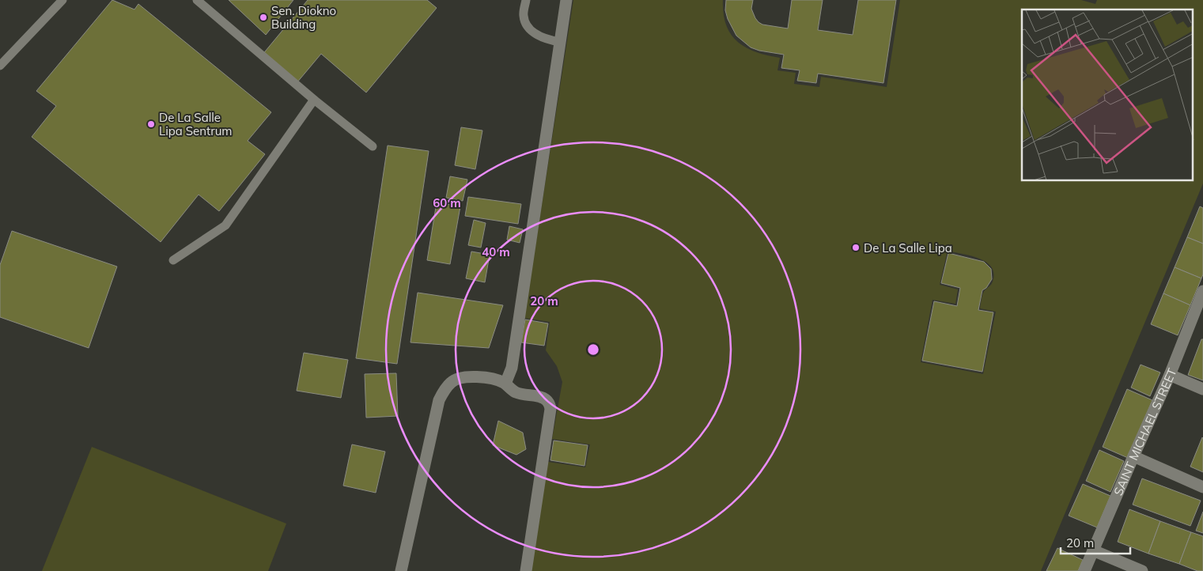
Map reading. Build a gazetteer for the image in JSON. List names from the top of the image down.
{
  "streets": {
    "street": ["SAINT MICHAEL STREET"]
  },
  "places": ["Sen. Diokno Building", "De La Salle Lipa Sentrum", "De La Salle Lipa"],
  "scale_bar": "20 m",
  "rings": ["60 m", "40 m", "20 m"]
}
